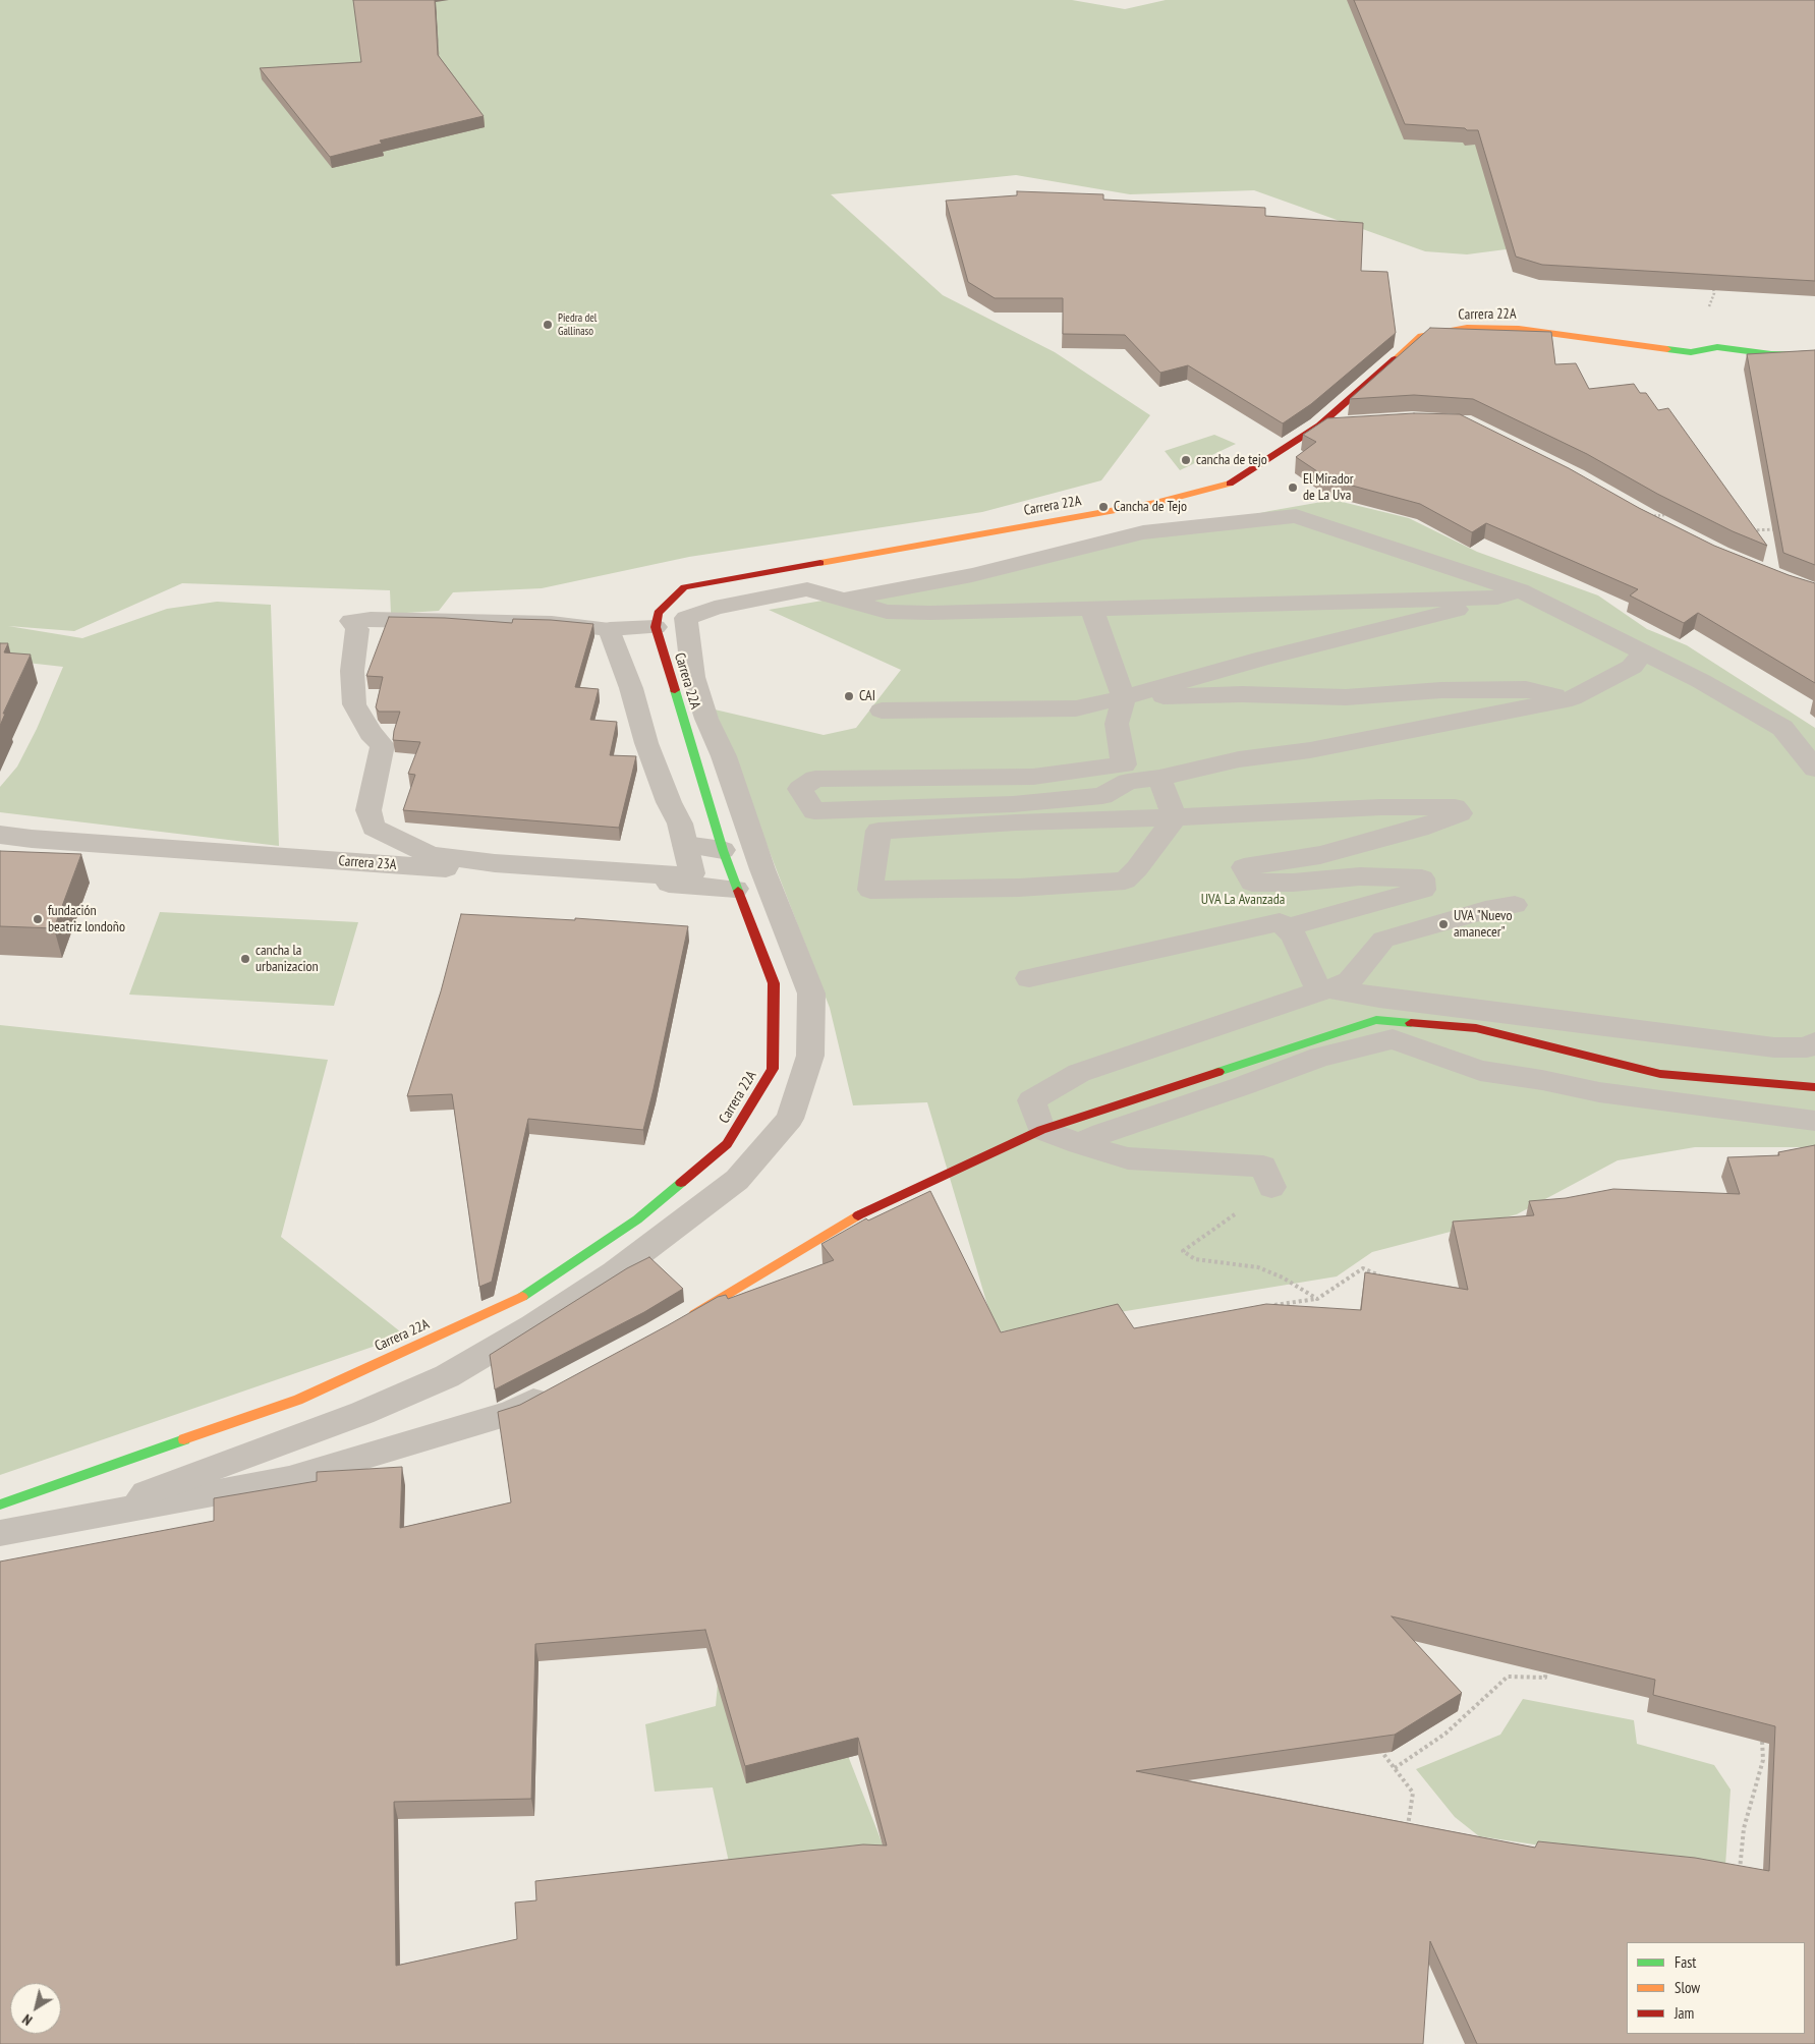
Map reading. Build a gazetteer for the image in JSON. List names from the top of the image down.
{
  "streets": {
    "street": ["Carrera 22A", "Carrera 23A"]
  },
  "crossings": [
    ["Carrera 22A", "Carrera 23A"]
  ],
  "parks": ["UVA La Avanzada"],
  "places": [
    "Piedra del Gallinaso",
    "cancha de tejo",
    "El Mirador de La Uva",
    "Cancha de Tejo",
    "CAI",
    "fundación beatriz londoño",
    "UVA \"Nuevo amanecer\"",
    "cancha la urbanizacion"
  ],
  "legend": ["Fast", "Slow", "Jam"],
  "north": "bottom left"
}
